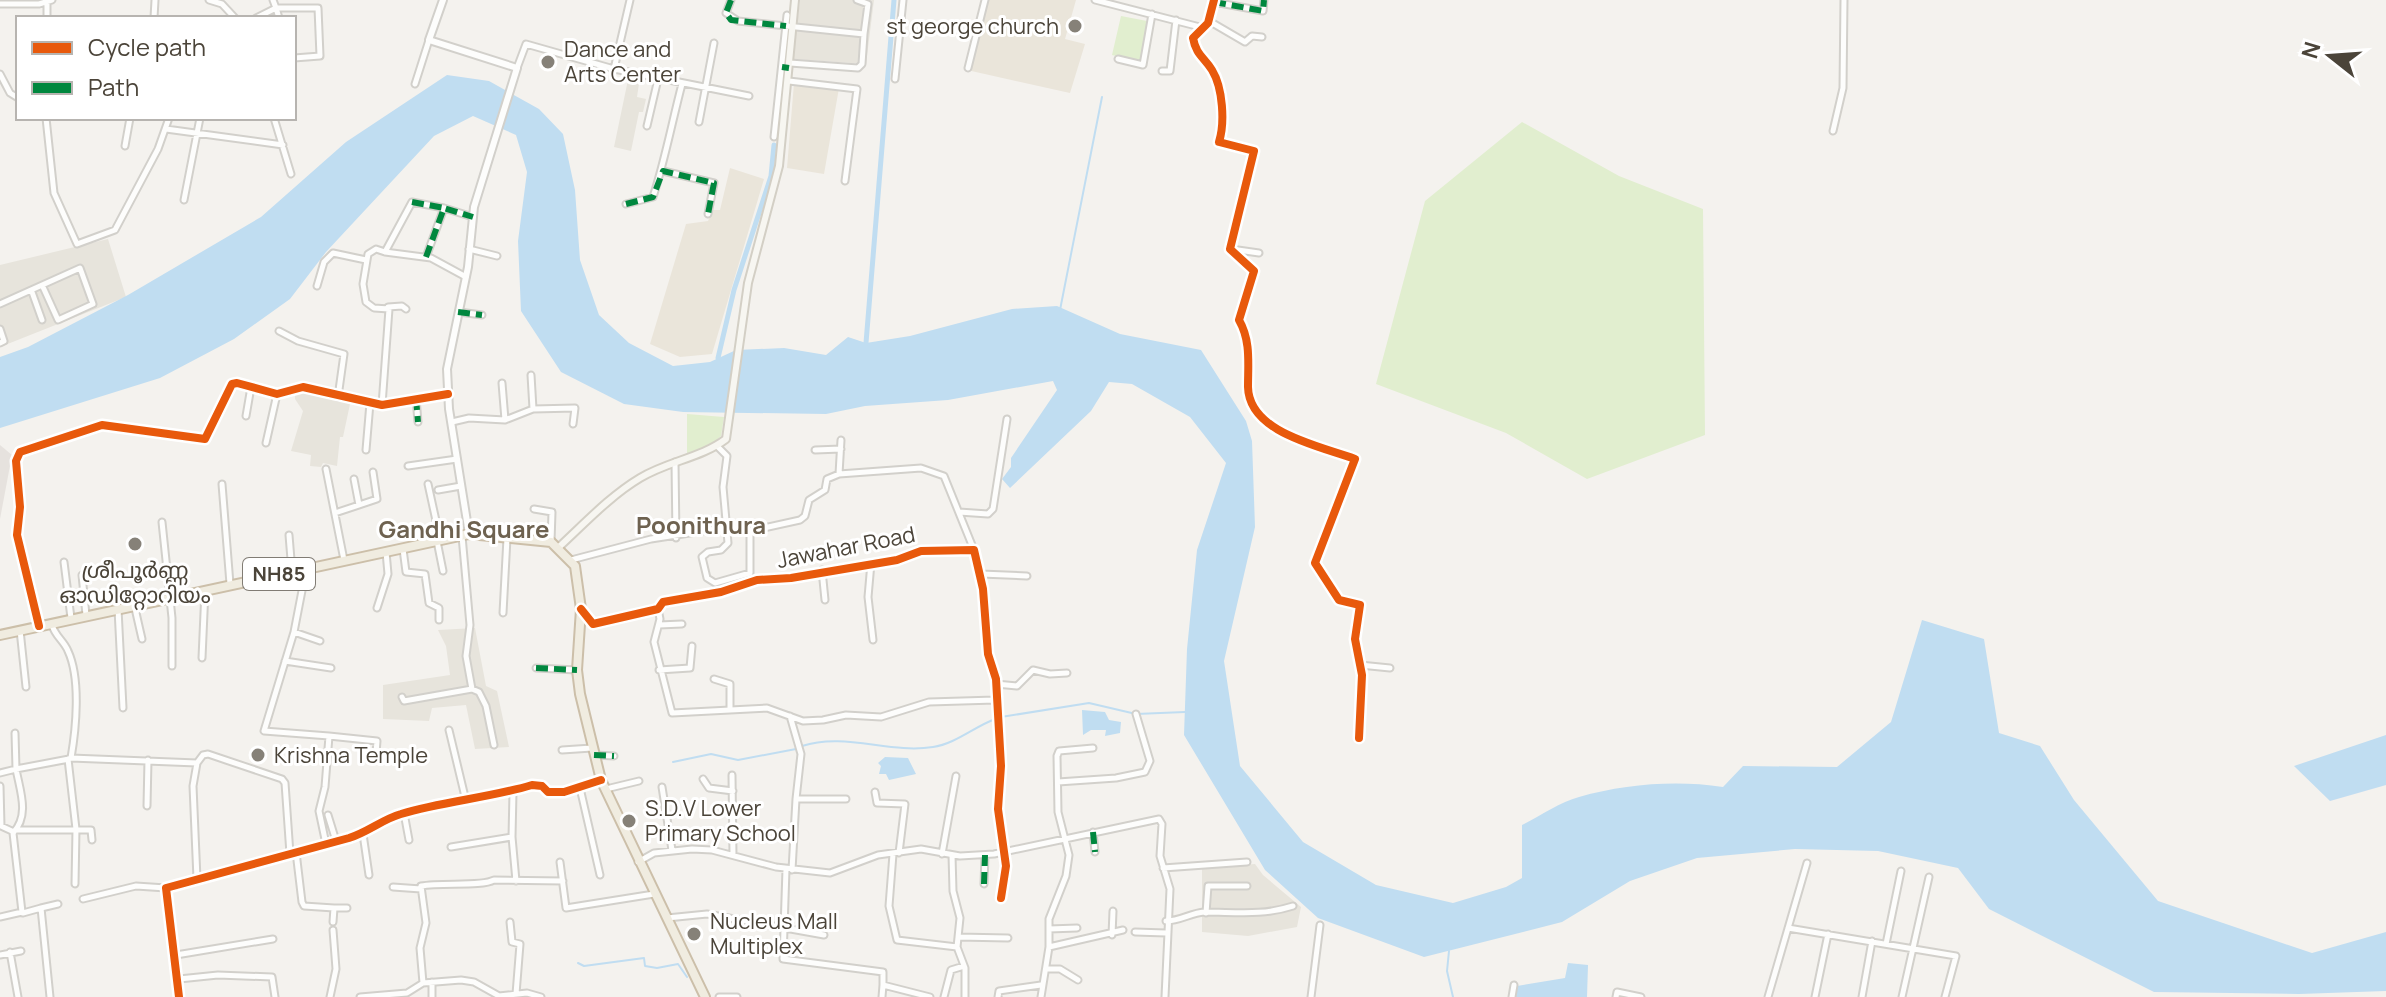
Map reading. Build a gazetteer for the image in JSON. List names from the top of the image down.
{
  "streets": {
    "highway": ["NH85"],
    "street": ["Jawahar Road"]
  },
  "districts": ["Poonithura", "Gandhi Square"],
  "places": [
    "st george church",
    "Dance and Arts Center",
    "ശ്രീപൂർണ്ണ ഓഡിറ്റോറിയം",
    "Krishna Temple",
    "S.D.V Lower Primary School",
    "Nucleus Mall Multiplex"
  ],
  "legend": ["Cycle path", "Path"],
  "north": "left"
}
